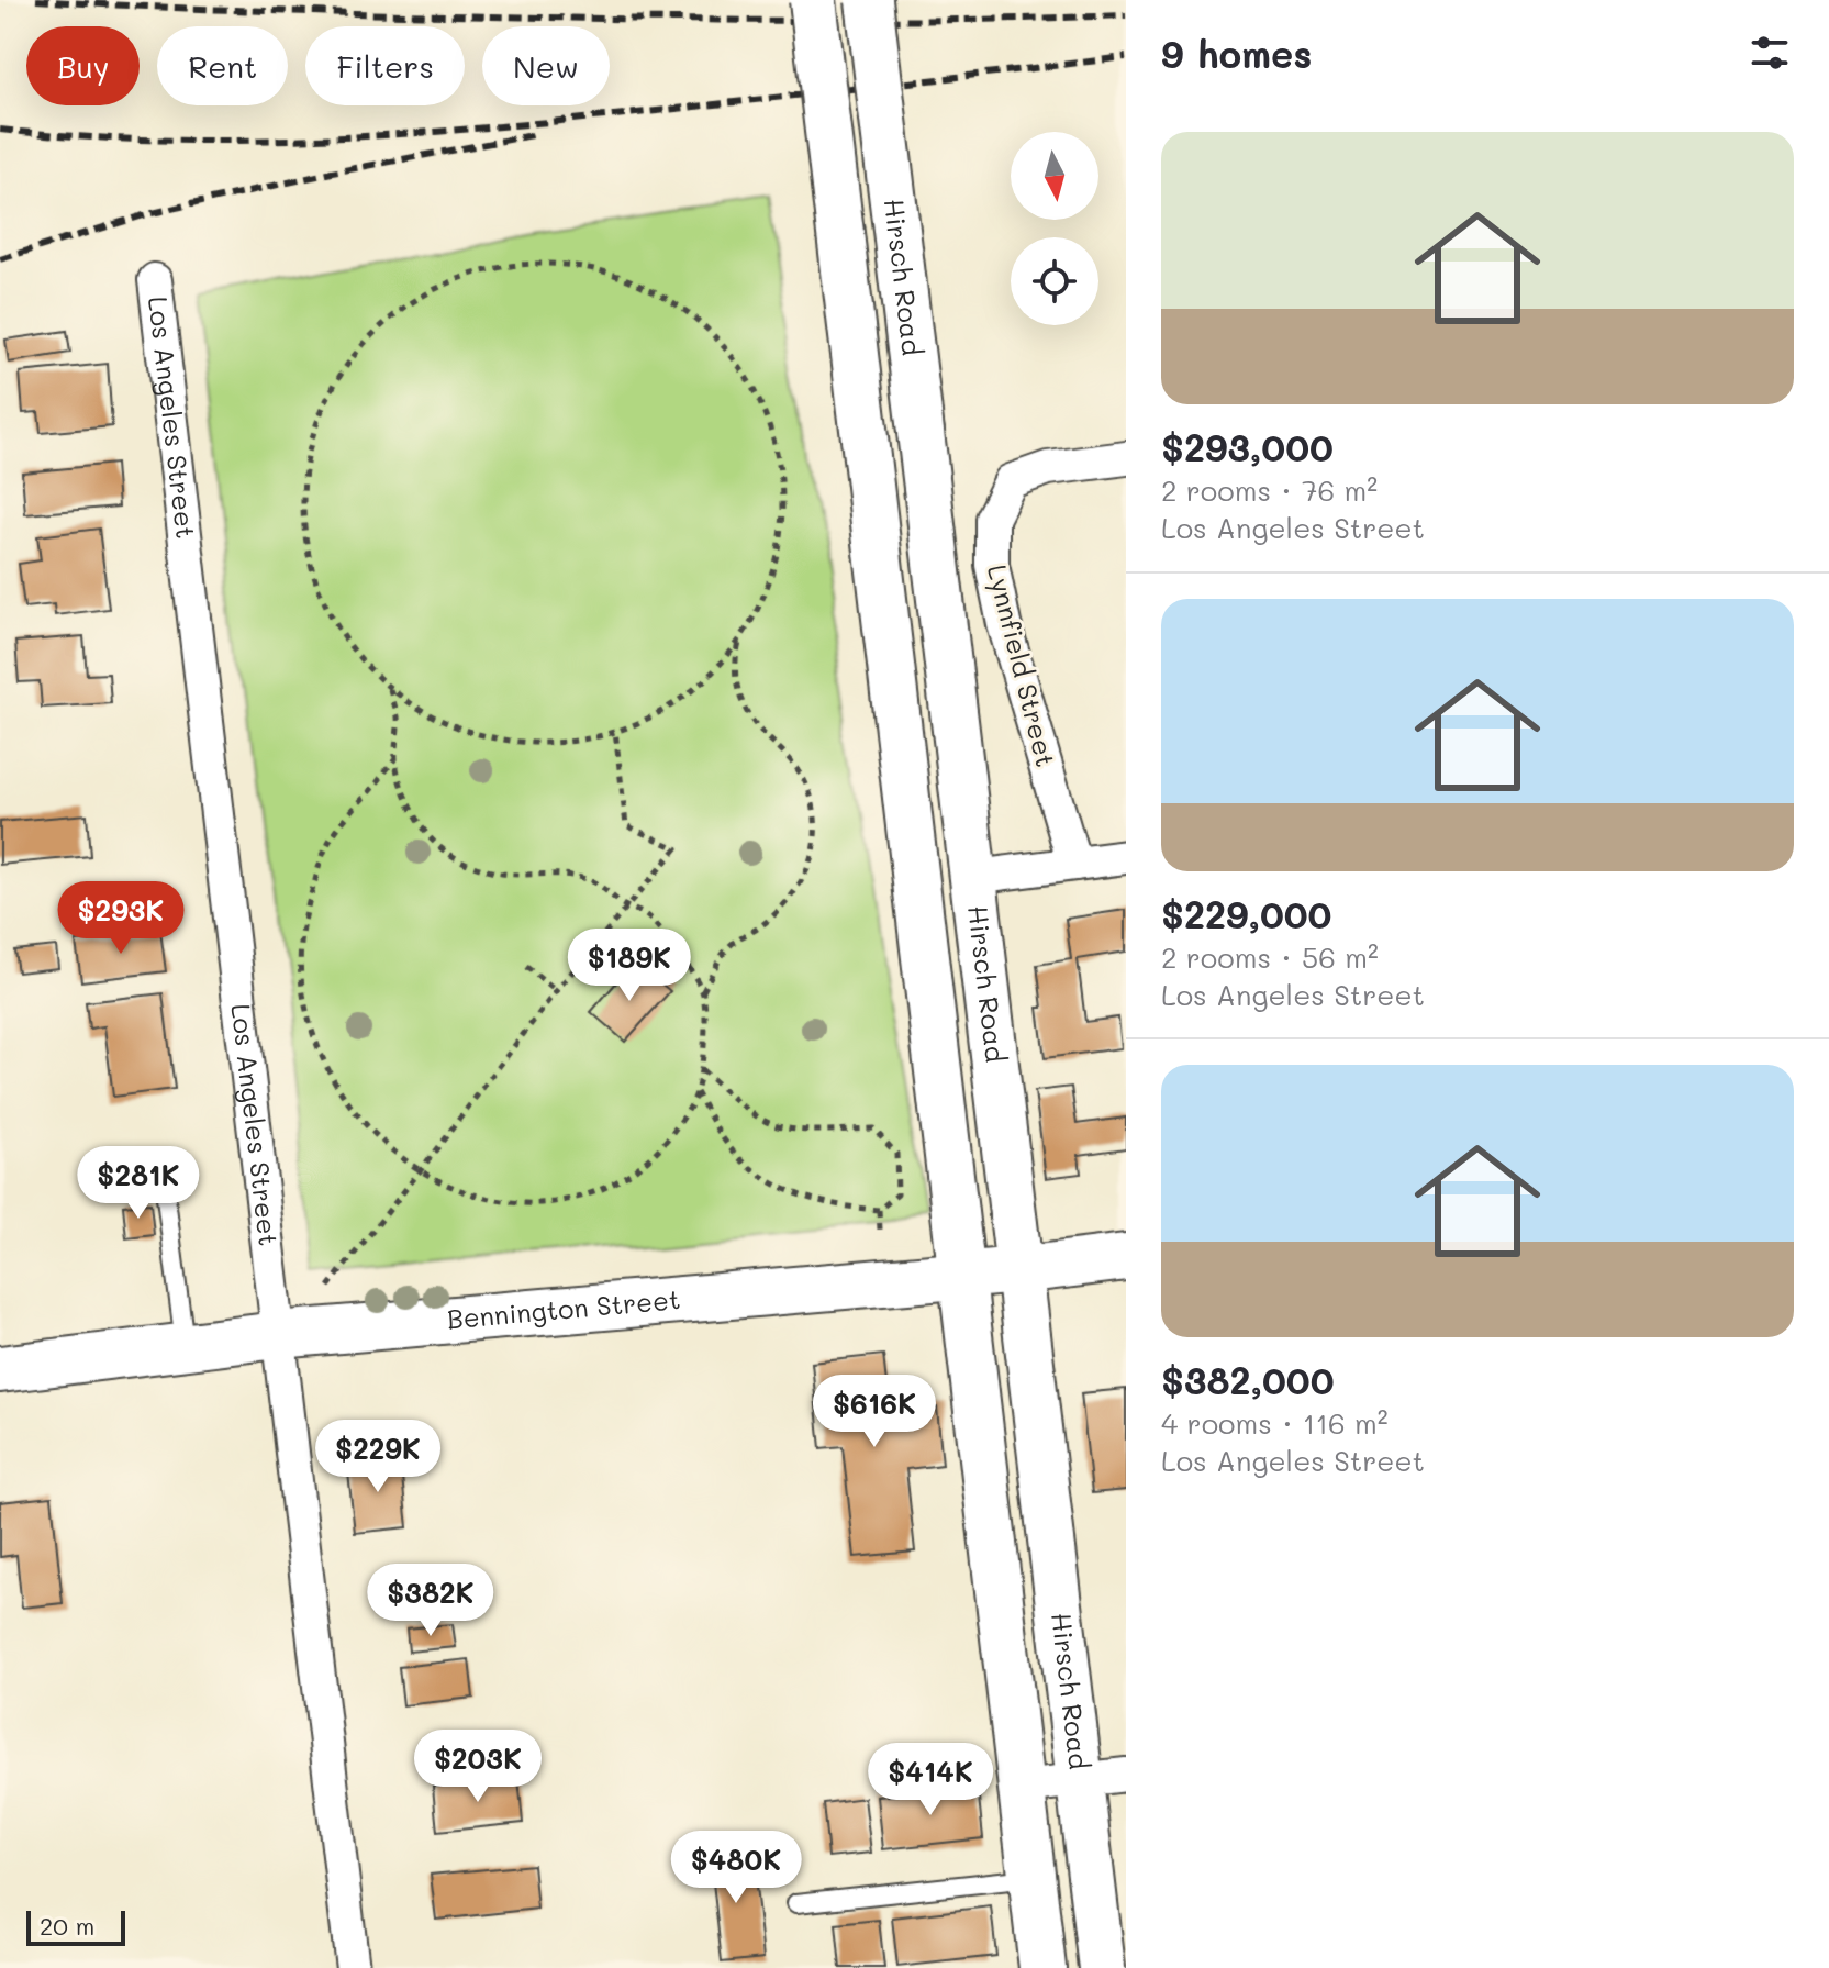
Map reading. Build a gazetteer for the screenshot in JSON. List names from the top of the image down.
{
  "streets": {
    "main road": ["Hirsch Road", "Bennington Street"],
    "street": ["Los Angeles Street", "Lynnfield Street"]
  },
  "crossings": [
    ["Hirsch Road", "Bennington Street"],
    ["Los Angeles Street", "Bennington Street"]
  ],
  "scale_bar": "20 m",
  "north": "bottom",
  "page": {
    "heading": "9 homes",
    "chip": [
      "Buy",
      "Rent",
      "Filters",
      "New"
    ],
    "list": [
      {
        "name": "$293,000",
        "note": "2 rooms · 76 m² · Los Angeles Street"
      },
      {
        "name": "$229,000",
        "note": "2 rooms · 56 m² · Los Angeles Street"
      },
      {
        "name": "$382,000",
        "note": "4 rooms · 116 m² · Los Angeles Street"
      }
    ],
    "price": [
      "$293K",
      "$189K",
      "$281K",
      "$616K",
      "$229K",
      "$382K",
      "$203K",
      "$414K",
      "$480K"
    ],
    "scale": "20 m"
  }
}
